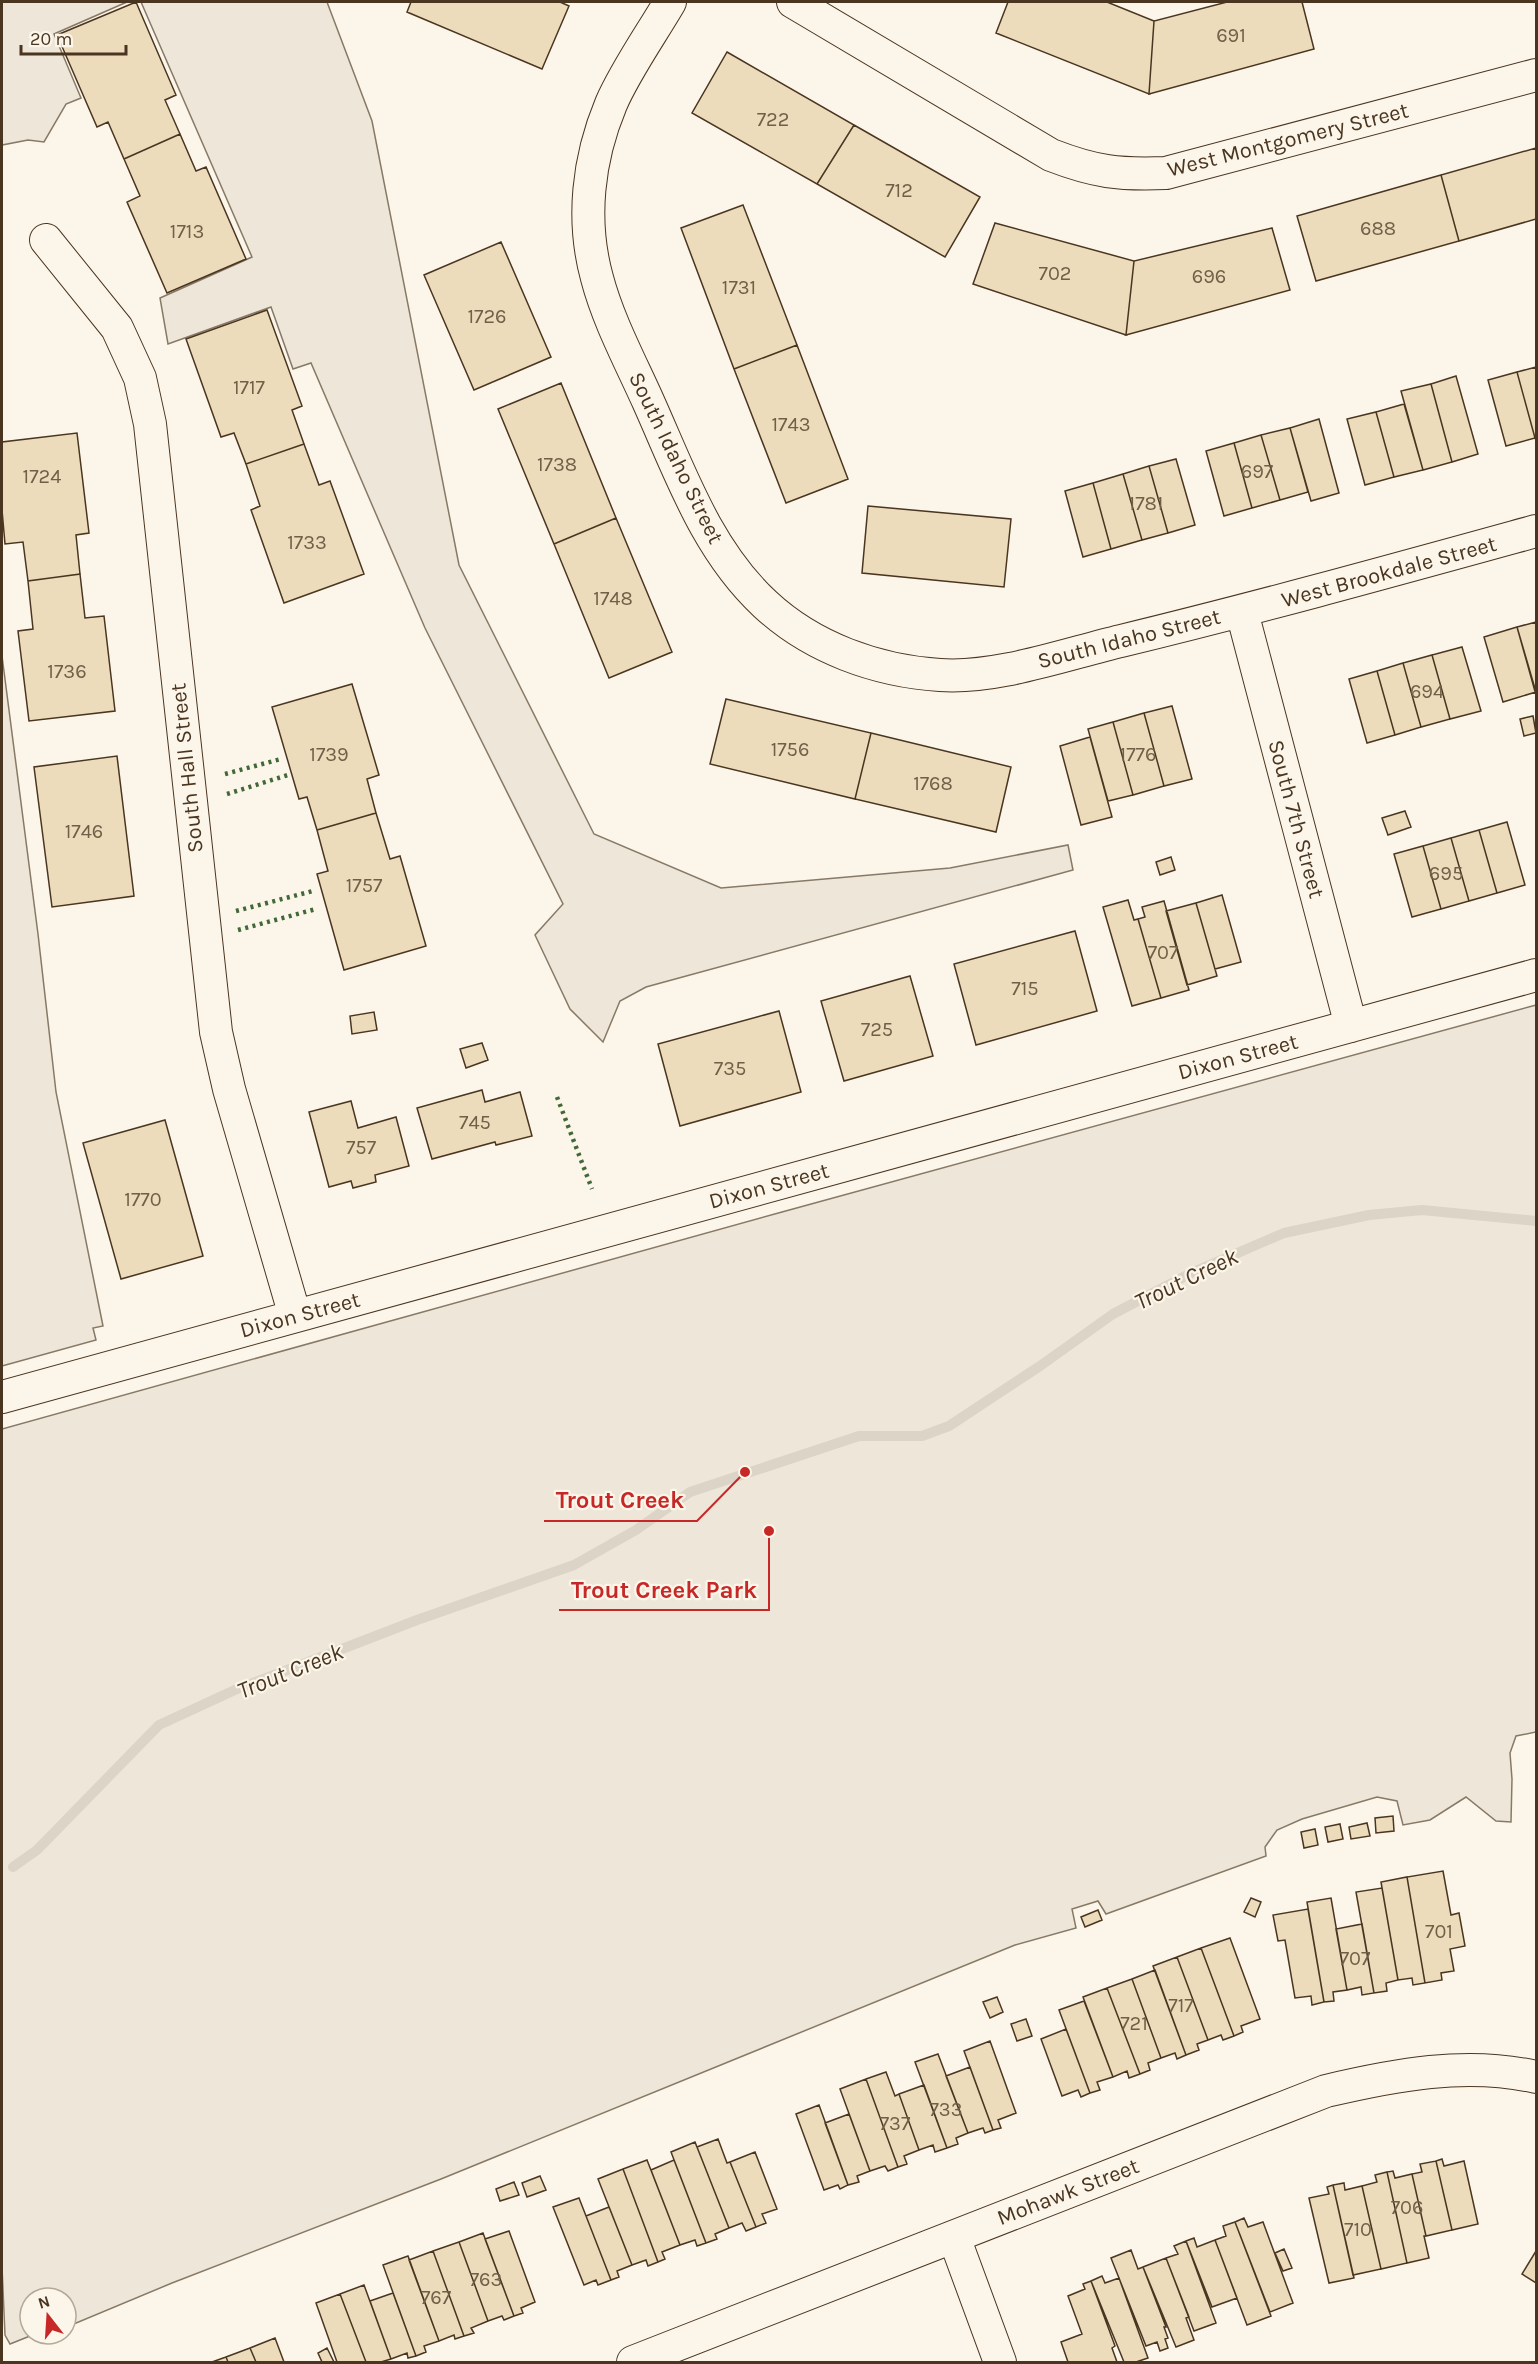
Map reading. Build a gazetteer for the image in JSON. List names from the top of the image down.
{
  "streets": {
    "street": [
      "West Montgomery Street",
      "South Idaho Street",
      "West Brookdale Street",
      "South Hall Street",
      "South 7th Street",
      "Dixon Street",
      "Mohawk Street"
    ]
  },
  "crossings": [
    ["South Idaho Street", "West Brookdale Street"],
    ["South Idaho Street", "South 7th Street"],
    ["West Brookdale Street", "South 7th Street"],
    ["South Hall Street", "Dixon Street"],
    ["South 7th Street", "Dixon Street"]
  ],
  "water": ["Trout Creek"],
  "places": ["Trout Creek", "Trout Creek Park"],
  "house_numbers": [
    "691",
    "722",
    "712",
    "688",
    "1713",
    "702",
    "696",
    "1731",
    "1726",
    "1717",
    "1743",
    "1738",
    "697",
    "1724",
    "1781",
    "1733",
    "1748",
    "1736",
    "694",
    "1756",
    "1739",
    "1776",
    "1768",
    "1746",
    "695",
    "1757",
    "707",
    "715",
    "725",
    "735",
    "745",
    "757",
    "1770",
    "701",
    "707",
    "717",
    "721",
    "733",
    "737",
    "706",
    "710",
    "763",
    "767"
  ],
  "scale_bar": "20 m",
  "north": "top"
}
